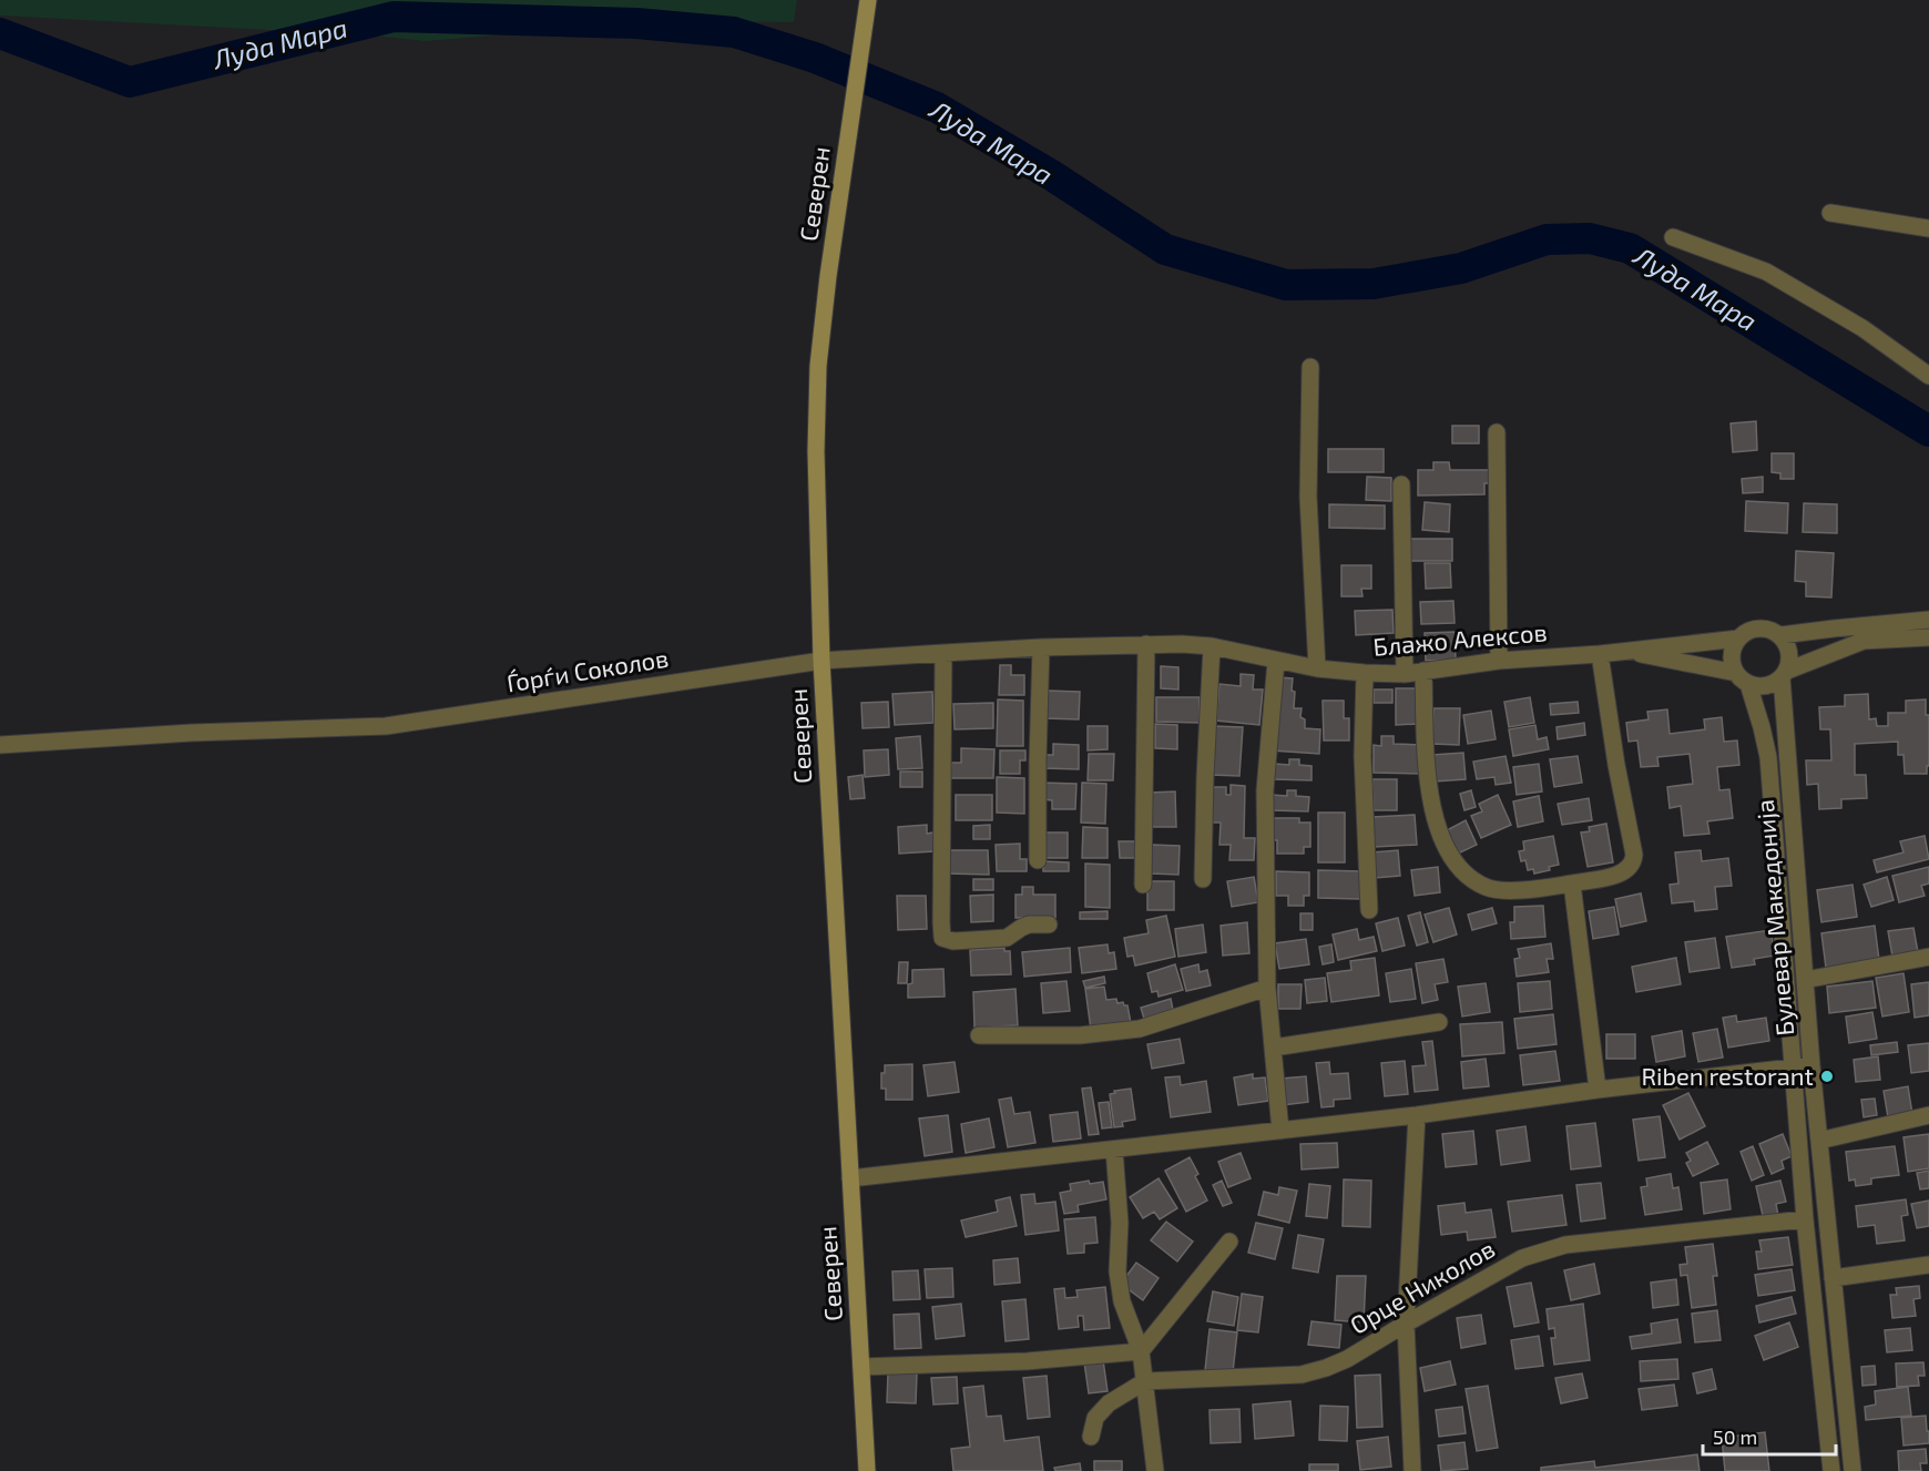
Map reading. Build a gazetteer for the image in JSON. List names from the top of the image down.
{
  "streets": {
    "main road": ["Северен"],
    "street": [
      "Блажо Алексов",
      "Ѓорѓи Соколов",
      "Булевар Македонија",
      "Орце Николов"
    ]
  },
  "crossings": [
    ["Северен", "Ѓорѓи Соколов"],
    ["Блажо Алексов", "Ѓорѓи Соколов"],
    ["Блажо Алексов", "Булевар Македонија"],
    ["Булевар Македонија", "Орце Николов"]
  ],
  "water": ["Луда Мара"],
  "places": ["Riben restorant"],
  "scale_bar": "50 m"
}
